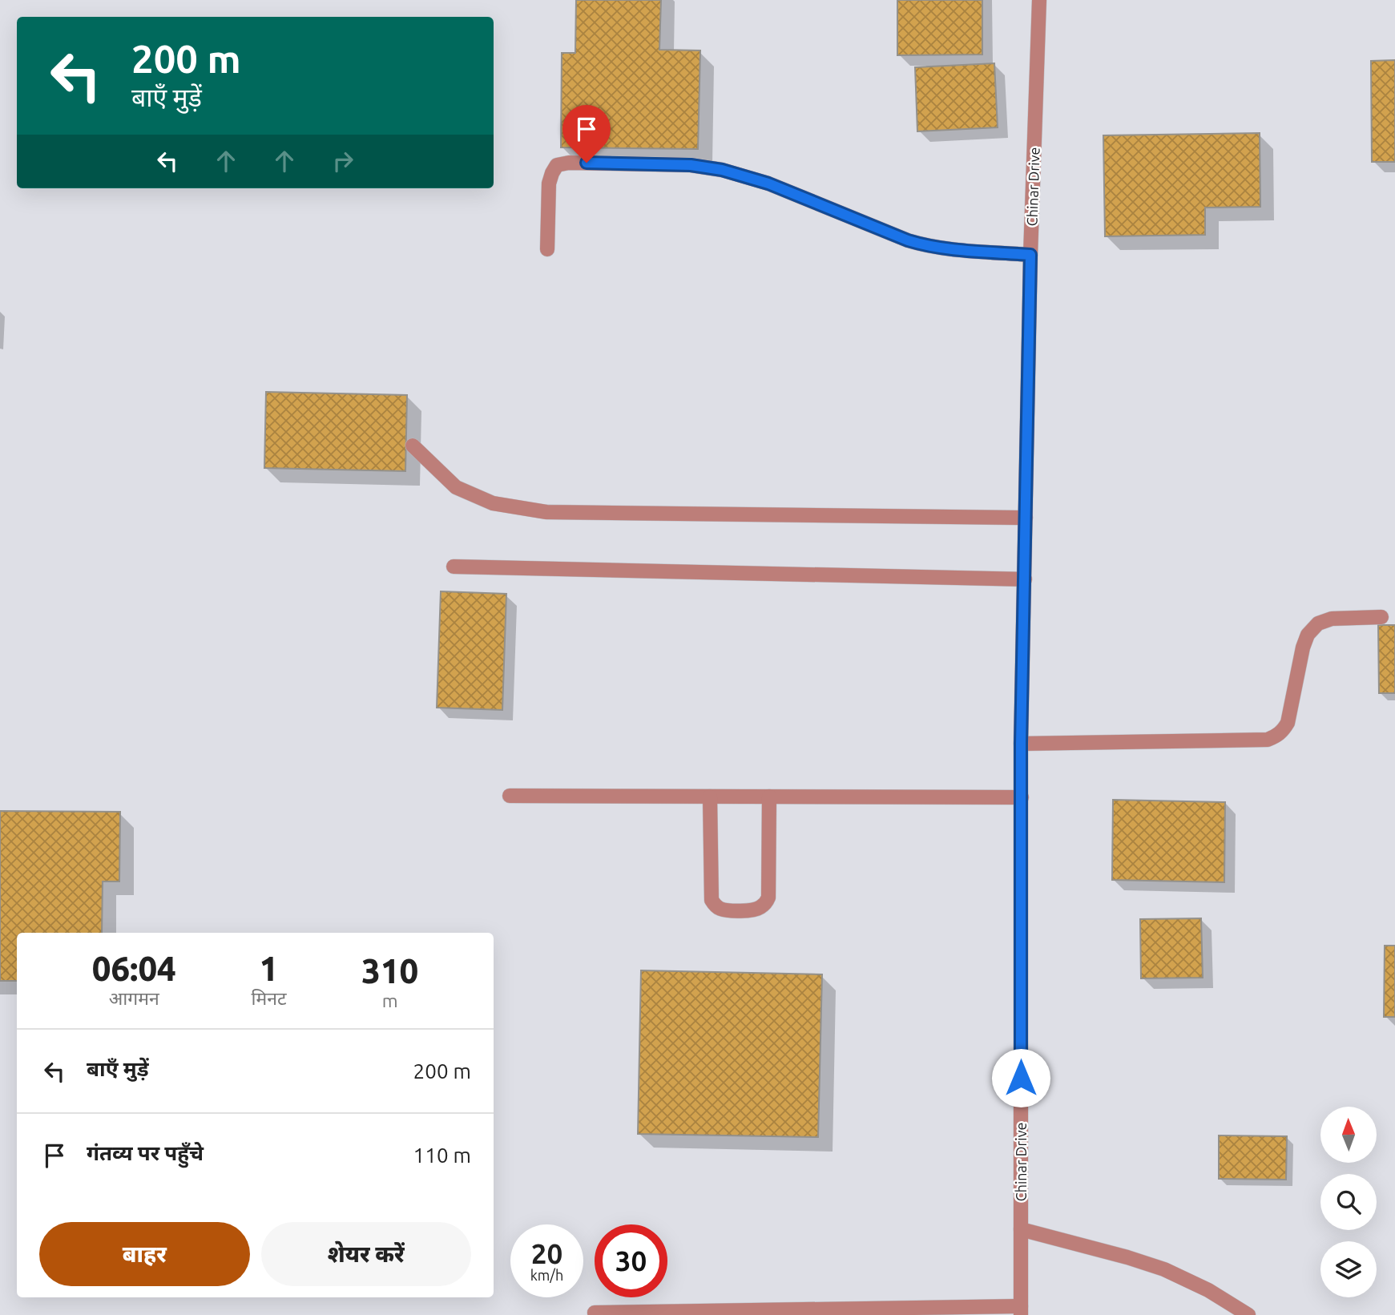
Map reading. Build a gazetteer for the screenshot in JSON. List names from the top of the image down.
{
  "streets": {
    "street": ["Chinar Drive"]
  },
  "north": "top",
  "page": {
    "turn": ["200 m", "बाएँ मुड़ें"],
    "eta": [
      "06:04",
      "आगमन",
      "1",
      "मिनट",
      "310",
      "m"
    ],
    "list": [
      {
        "name": "बाएँ मुड़ें",
        "value": "200 m"
      },
      {
        "name": "गंतव्य पर पहुँचे",
        "value": "110 m"
      }
    ],
    "buttons": ["बाहर", "शेयर करें"],
    "speed": "20 km/h",
    "limit": "30"
  }
}
